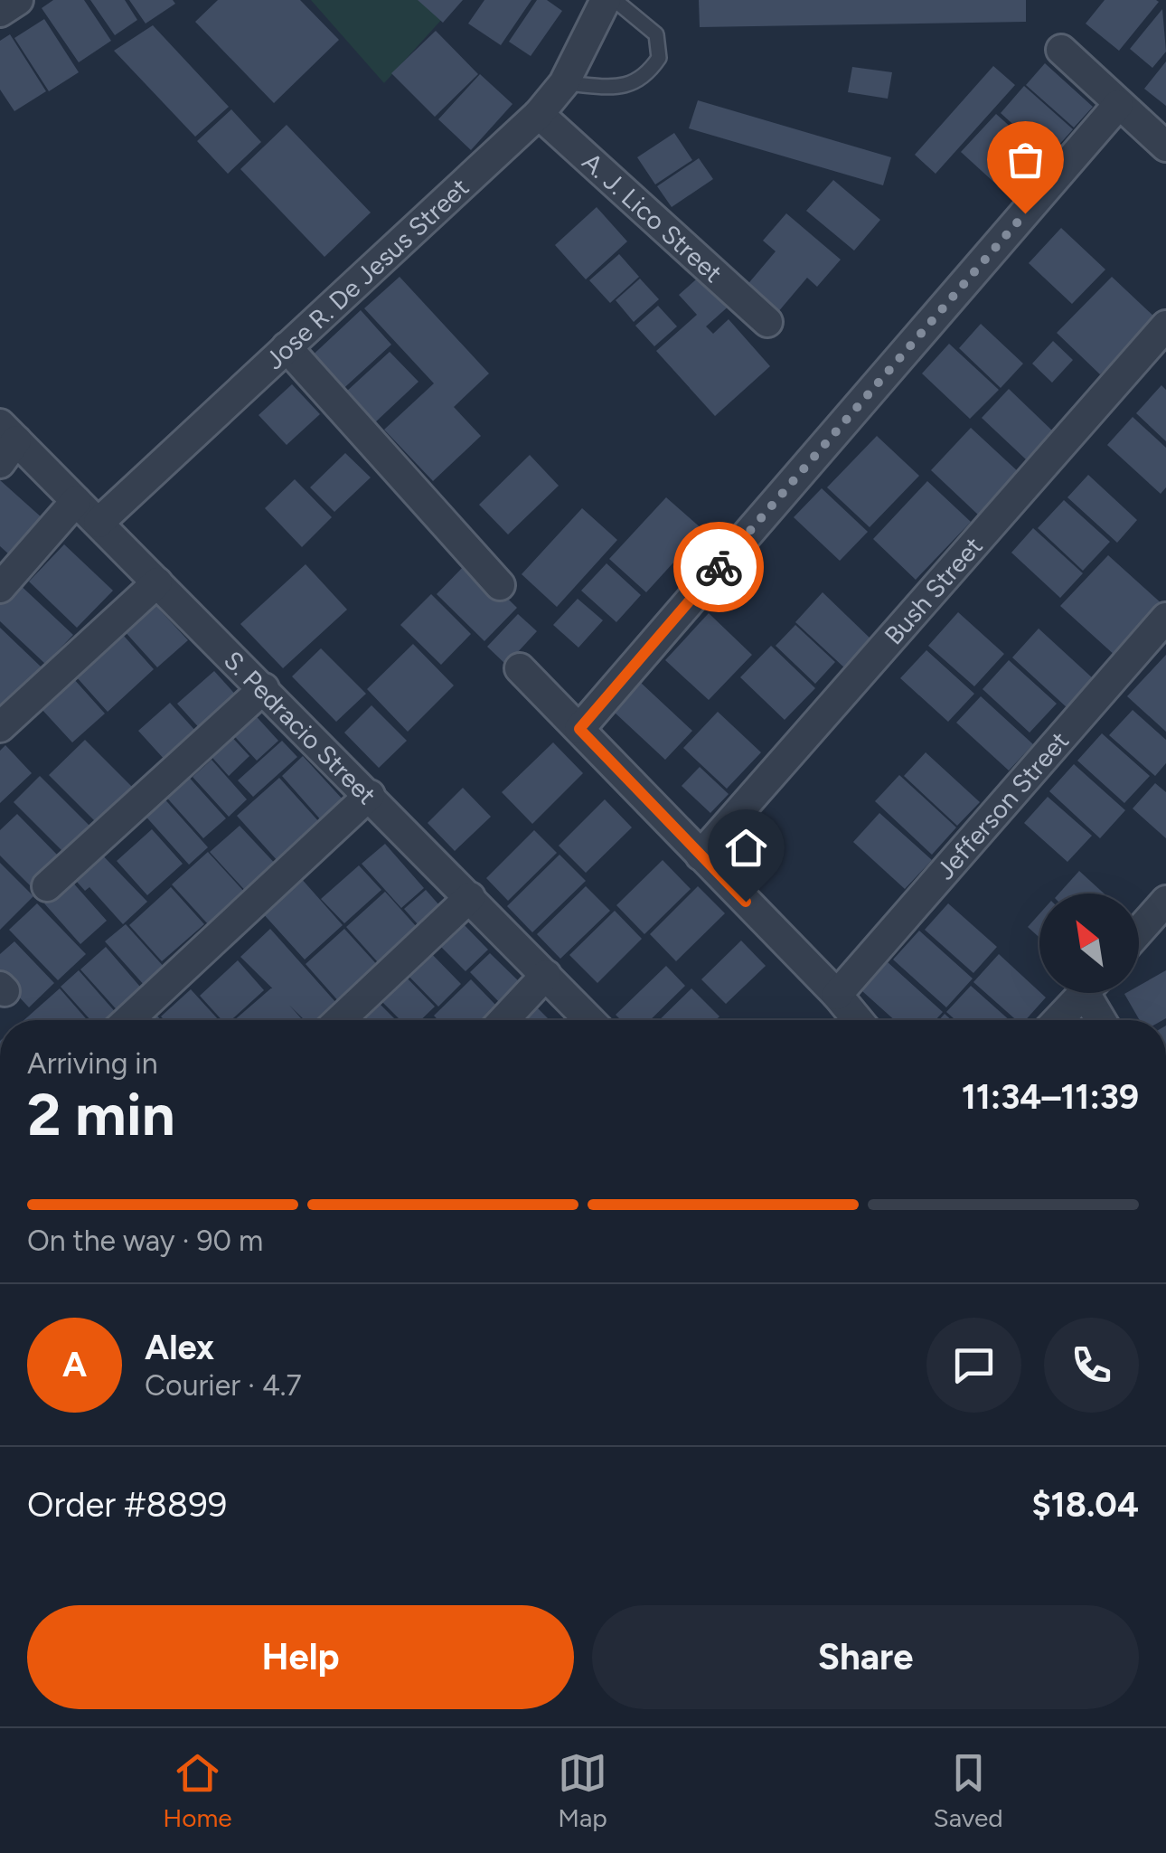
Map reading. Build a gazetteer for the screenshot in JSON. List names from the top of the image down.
{
  "streets": {
    "street": [
      "A. J. Lico Street",
      "Jose R. De Jesus Street",
      "Bush Street",
      "S. Pedracio Street",
      "Jefferson Street"
    ]
  },
  "crossings": [
    ["A. J. Lico Street", "Jose R. De Jesus Street"],
    ["Jose R. De Jesus Street", "S. Pedracio Street"]
  ],
  "north": "top left",
  "page": {
    "heading": ["2 min", "Arriving in", "11:34–11:39"],
    "panel": [
      "Alex",
      "Courier · 4.7",
      "Order #8899",
      "$18.04"
    ],
    "bar": "On the way · 90 m",
    "round": "A",
    "buttons": ["Help", "Share"],
    "tabs": ["Home", "Map", "Saved"]
  }
}
